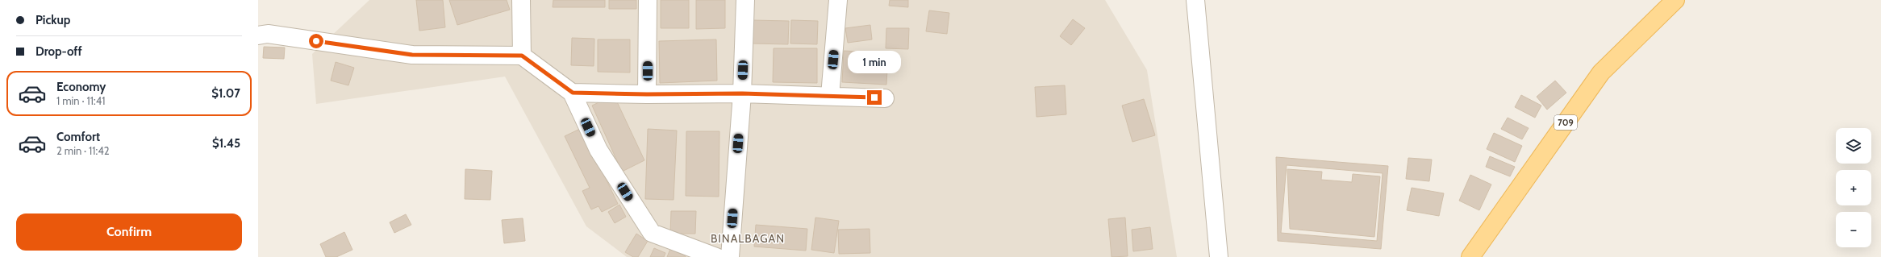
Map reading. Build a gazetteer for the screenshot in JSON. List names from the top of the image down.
{
  "streets": {
    "main road": ["709"]
  },
  "districts": ["BINALBAGAN"],
  "page": {
    "banner": ["Pickup", "Drop-off"],
    "bubble": "1 min",
    "list": [
      {
        "name": "Economy",
        "note": "1 min · 11:41",
        "value": "$1.07"
      },
      {
        "name": "Comfort",
        "note": "2 min · 11:42",
        "value": "$1.45"
      }
    ],
    "map_buttons": ["+", "−"],
    "buttons": "Confirm"
  }
}
